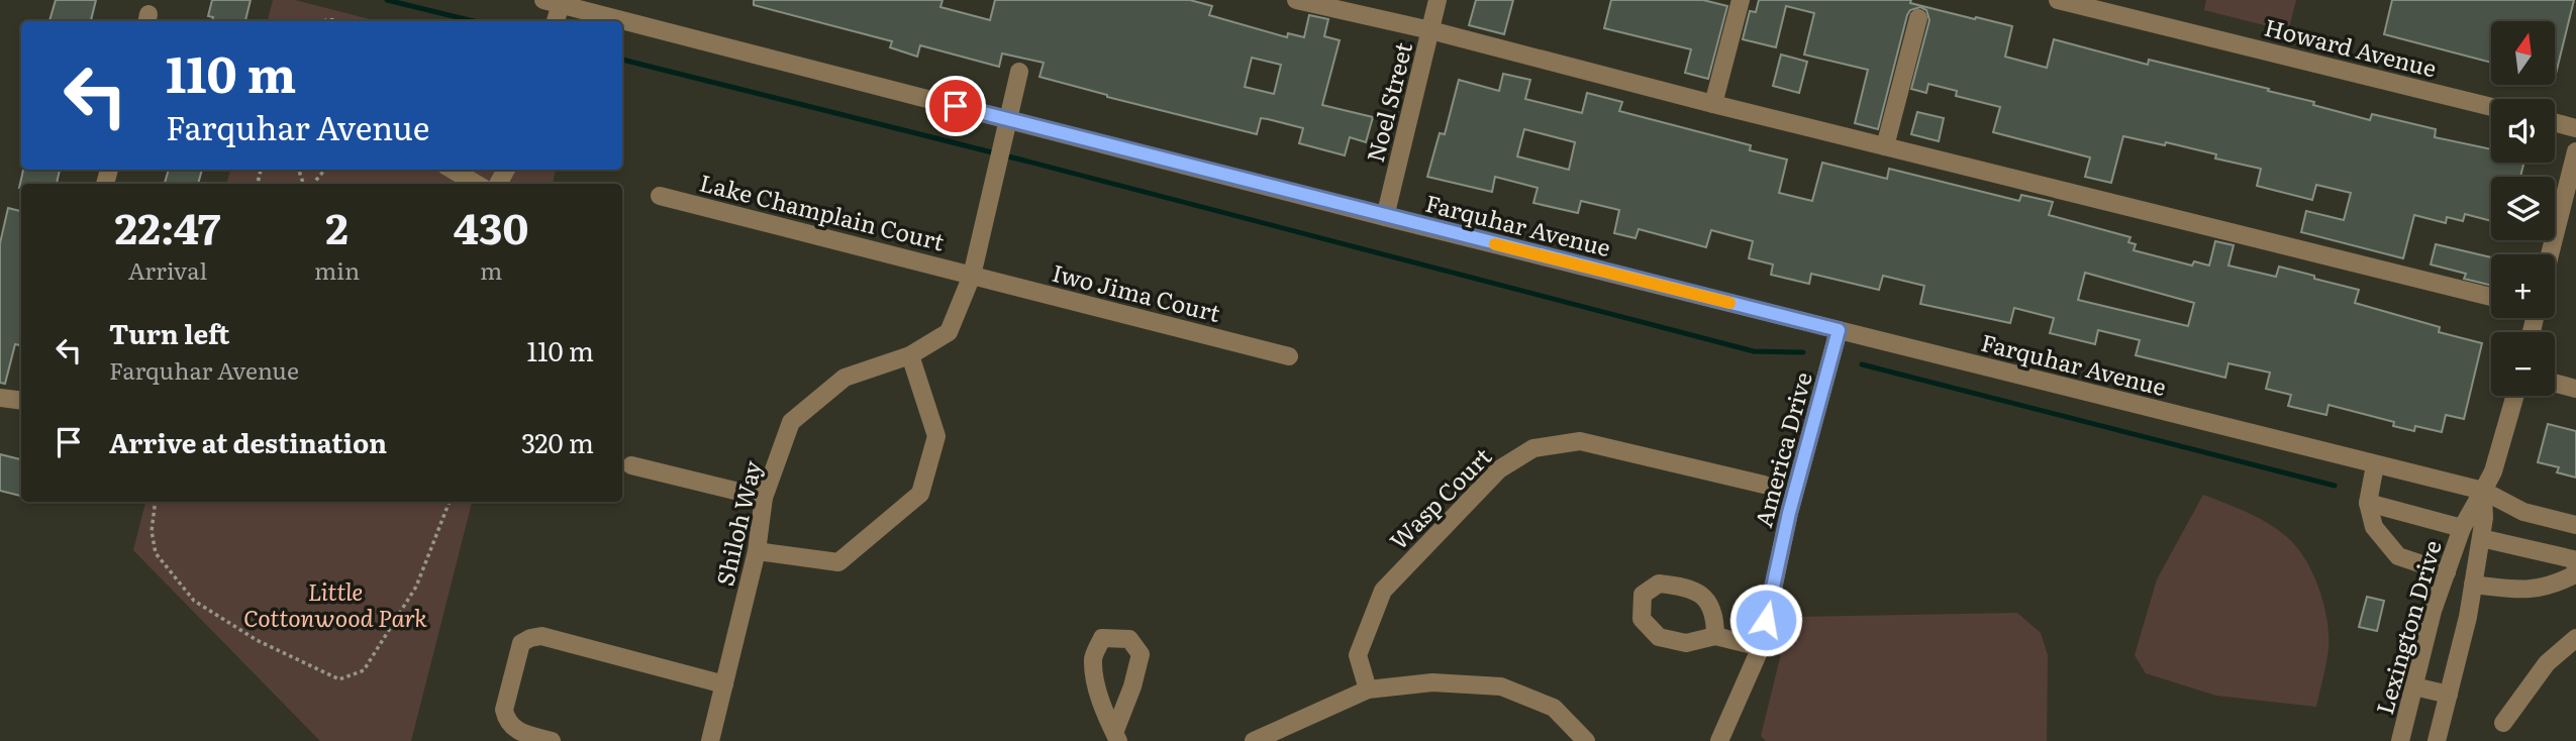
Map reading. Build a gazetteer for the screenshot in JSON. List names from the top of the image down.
{
  "streets": {
    "street": [
      "Howard Avenue",
      "Noel Street",
      "Lake Champlain Court",
      "Farquhar Avenue",
      "Iwo Jima Court",
      "America Drive",
      "Wasp Court",
      "Shiloh Way",
      "Lexington Drive"
    ]
  },
  "crossings": [
    ["Noel Street", "Farquhar Avenue"],
    ["Lake Champlain Court", "Iwo Jima Court"],
    ["Lake Champlain Court", "Shiloh Way"],
    ["Farquhar Avenue", "America Drive"],
    ["Farquhar Avenue", "Shiloh Way"],
    ["Farquhar Avenue", "Lexington Drive"],
    ["Iwo Jima Court", "Shiloh Way"]
  ],
  "parks": ["Little Cottonwood Park"],
  "north": "top",
  "page": {
    "map_buttons": ["+", "−"],
    "turn": ["110 m", "Farquhar Avenue"],
    "eta": [
      "22:47",
      "Arrival",
      "2",
      "min",
      "430",
      "m"
    ],
    "list": [
      {
        "name": "Turn left",
        "note": "Farquhar Avenue",
        "value": "110 m"
      },
      {
        "name": "Arrive at destination",
        "value": "320 m"
      }
    ]
  }
}
